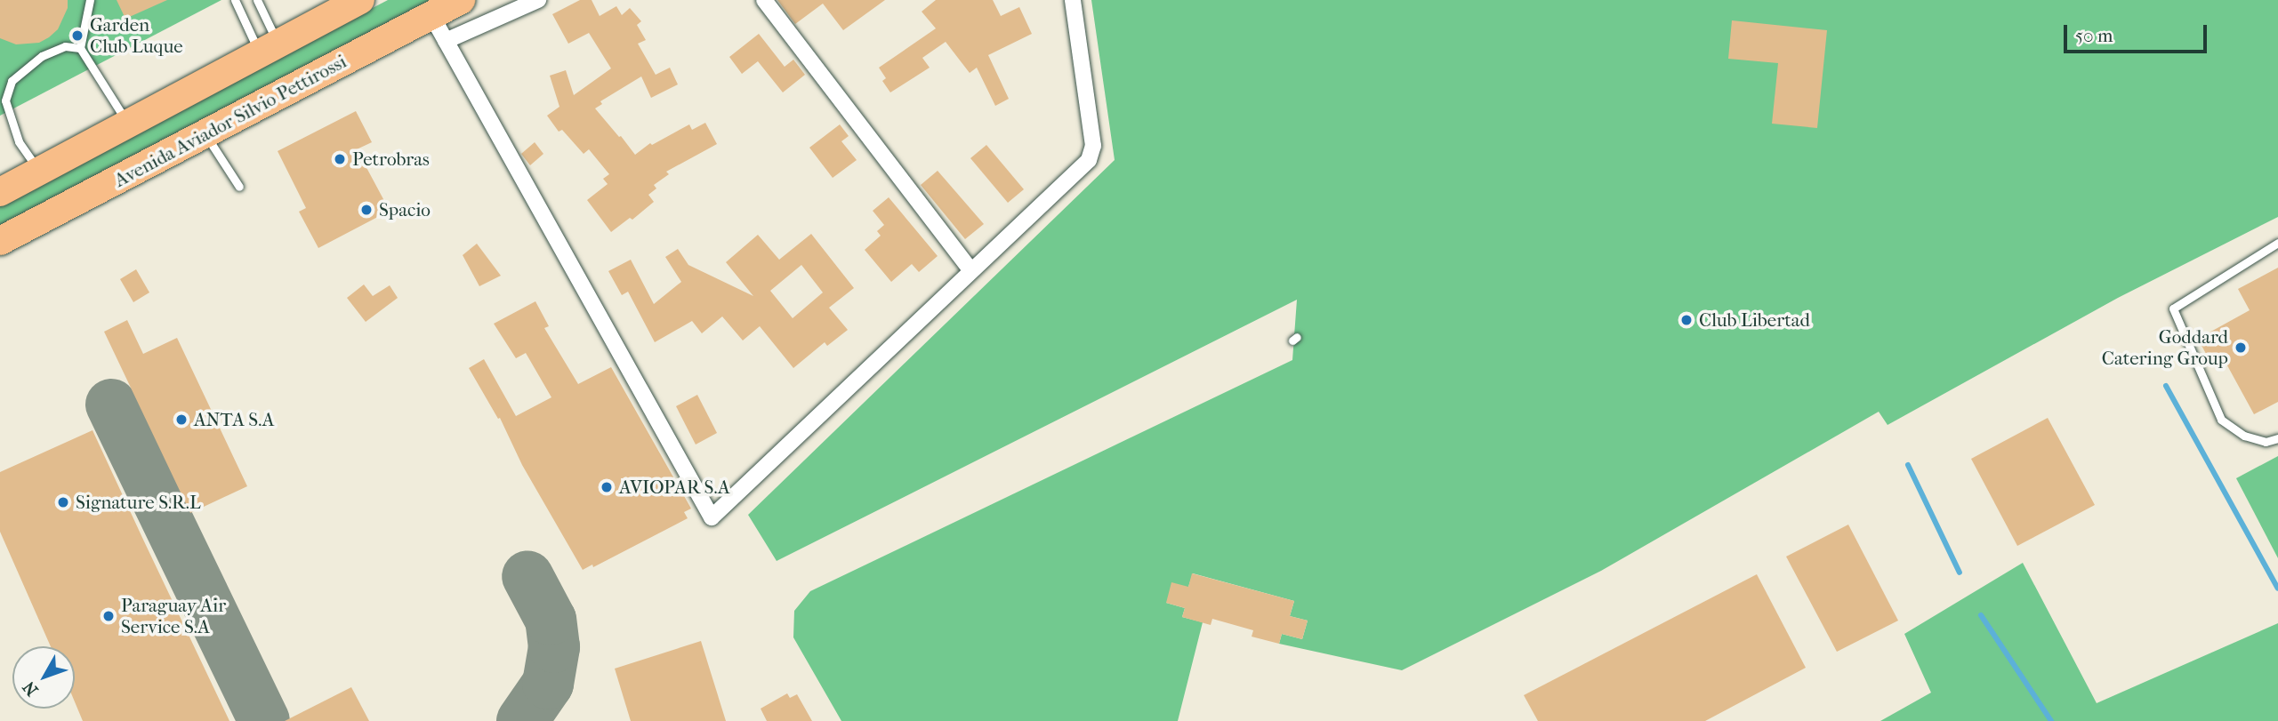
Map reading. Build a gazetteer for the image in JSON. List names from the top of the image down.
{
  "streets": {
    "highway": ["Avenida Aviador Silvio Pettirossi"]
  },
  "places": [
    "Garden Club Luque",
    "Petrobras",
    "Spacio",
    "Club Libertad",
    "Goddard Catering Group",
    "ANTA S.A",
    "AVIOPAR S.A",
    "Signature S.R.L",
    "Paraguay Air Service S.A"
  ],
  "scale_bar": "50 m",
  "north": "bottom left"
}
